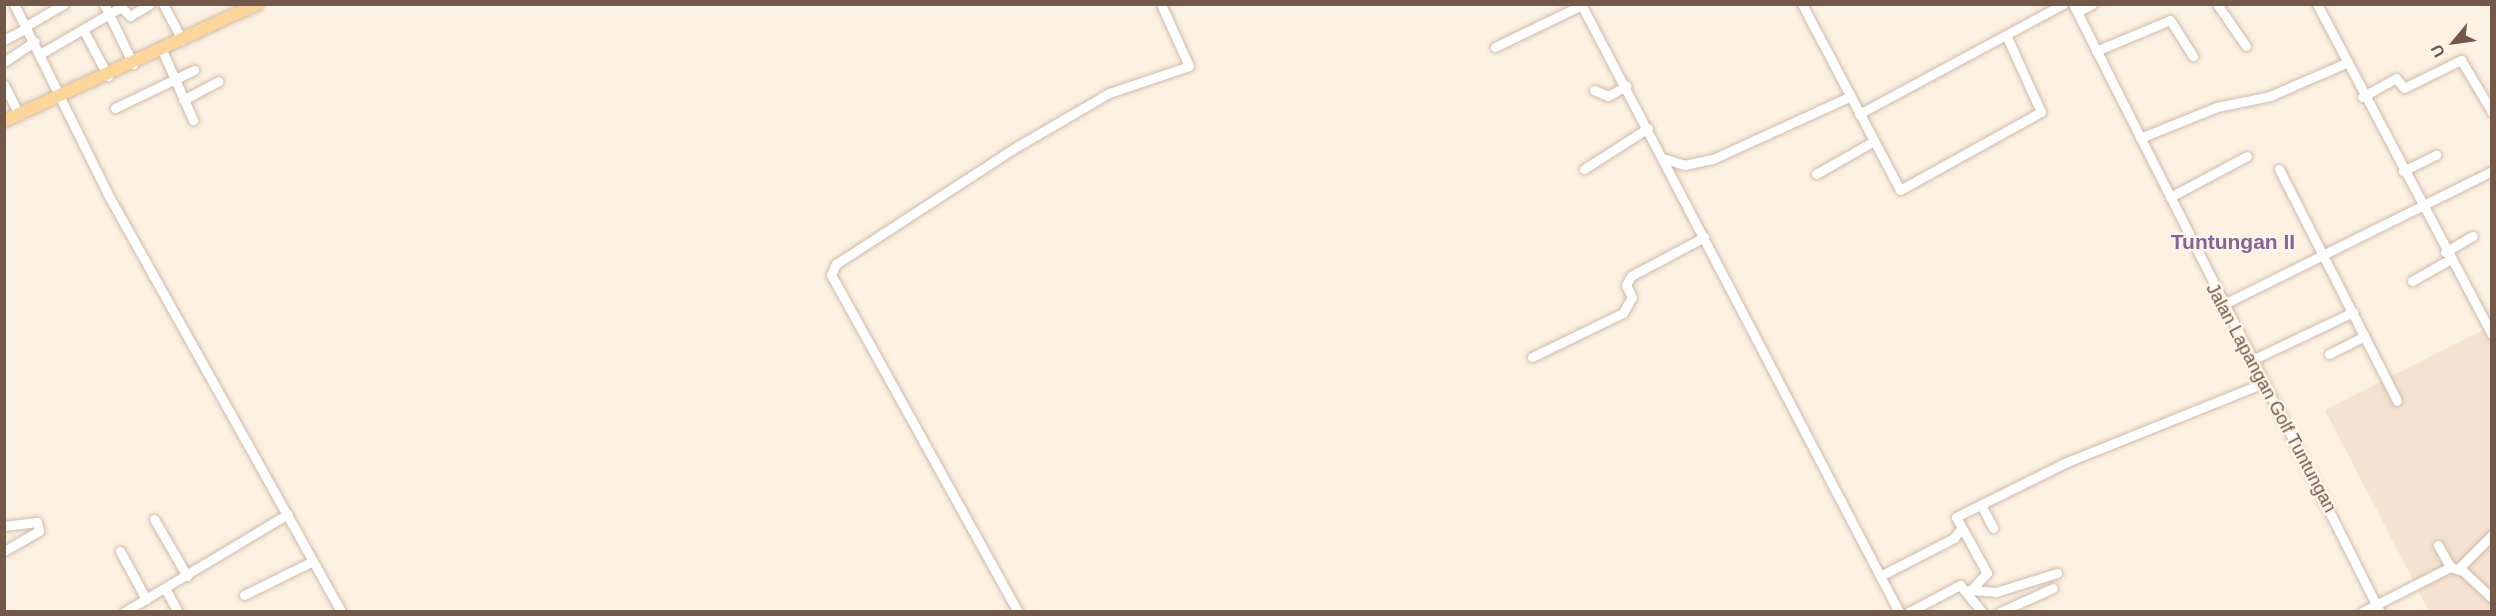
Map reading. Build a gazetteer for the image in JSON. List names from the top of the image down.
{
  "streets": {
    "street": ["Jalan Lapangan Golf Tuntungan"]
  },
  "districts": ["Tuntungan II"],
  "north": "bottom left"
}
